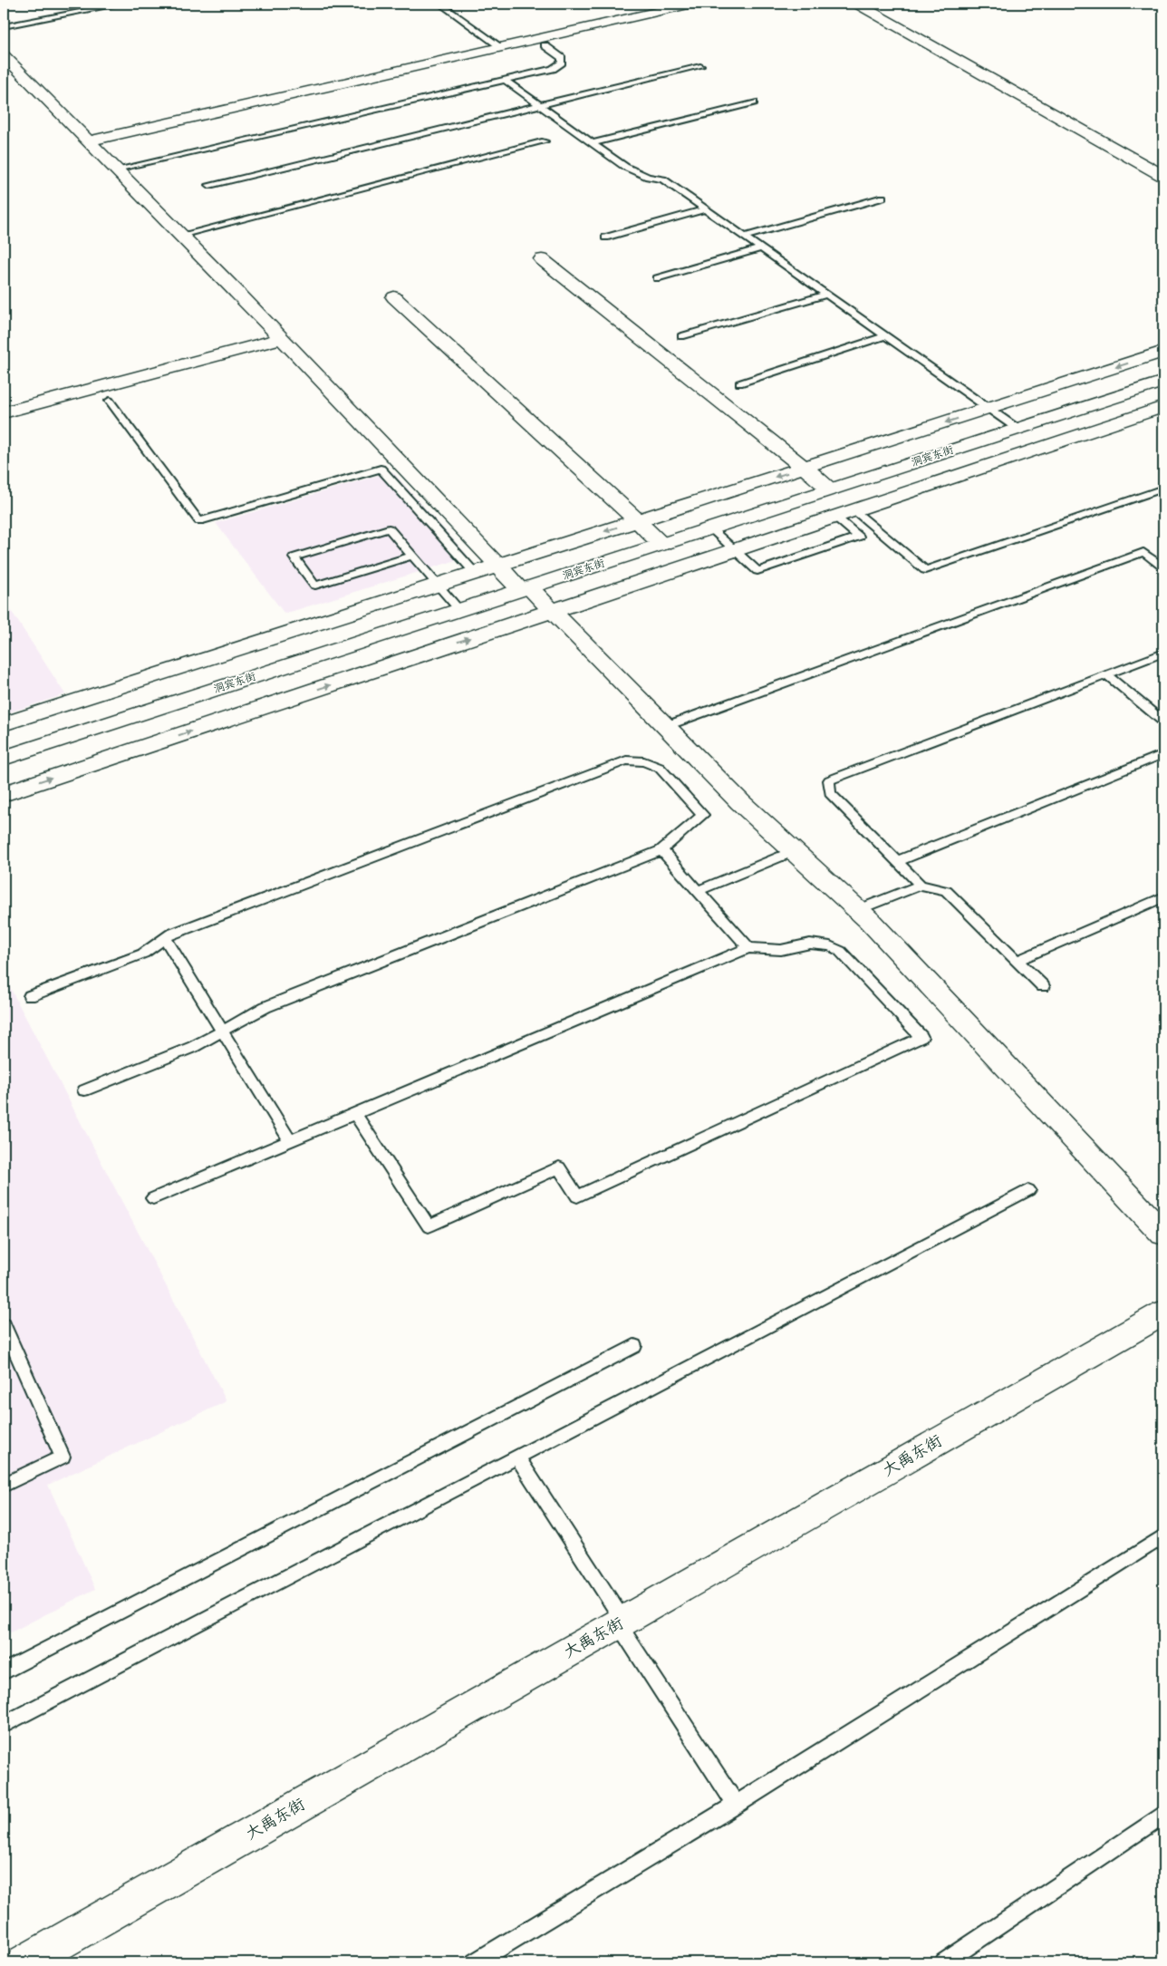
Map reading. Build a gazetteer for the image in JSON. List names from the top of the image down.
{
  "streets": {
    "street": ["洞宾东街", "大禹东街"]
  }
}
